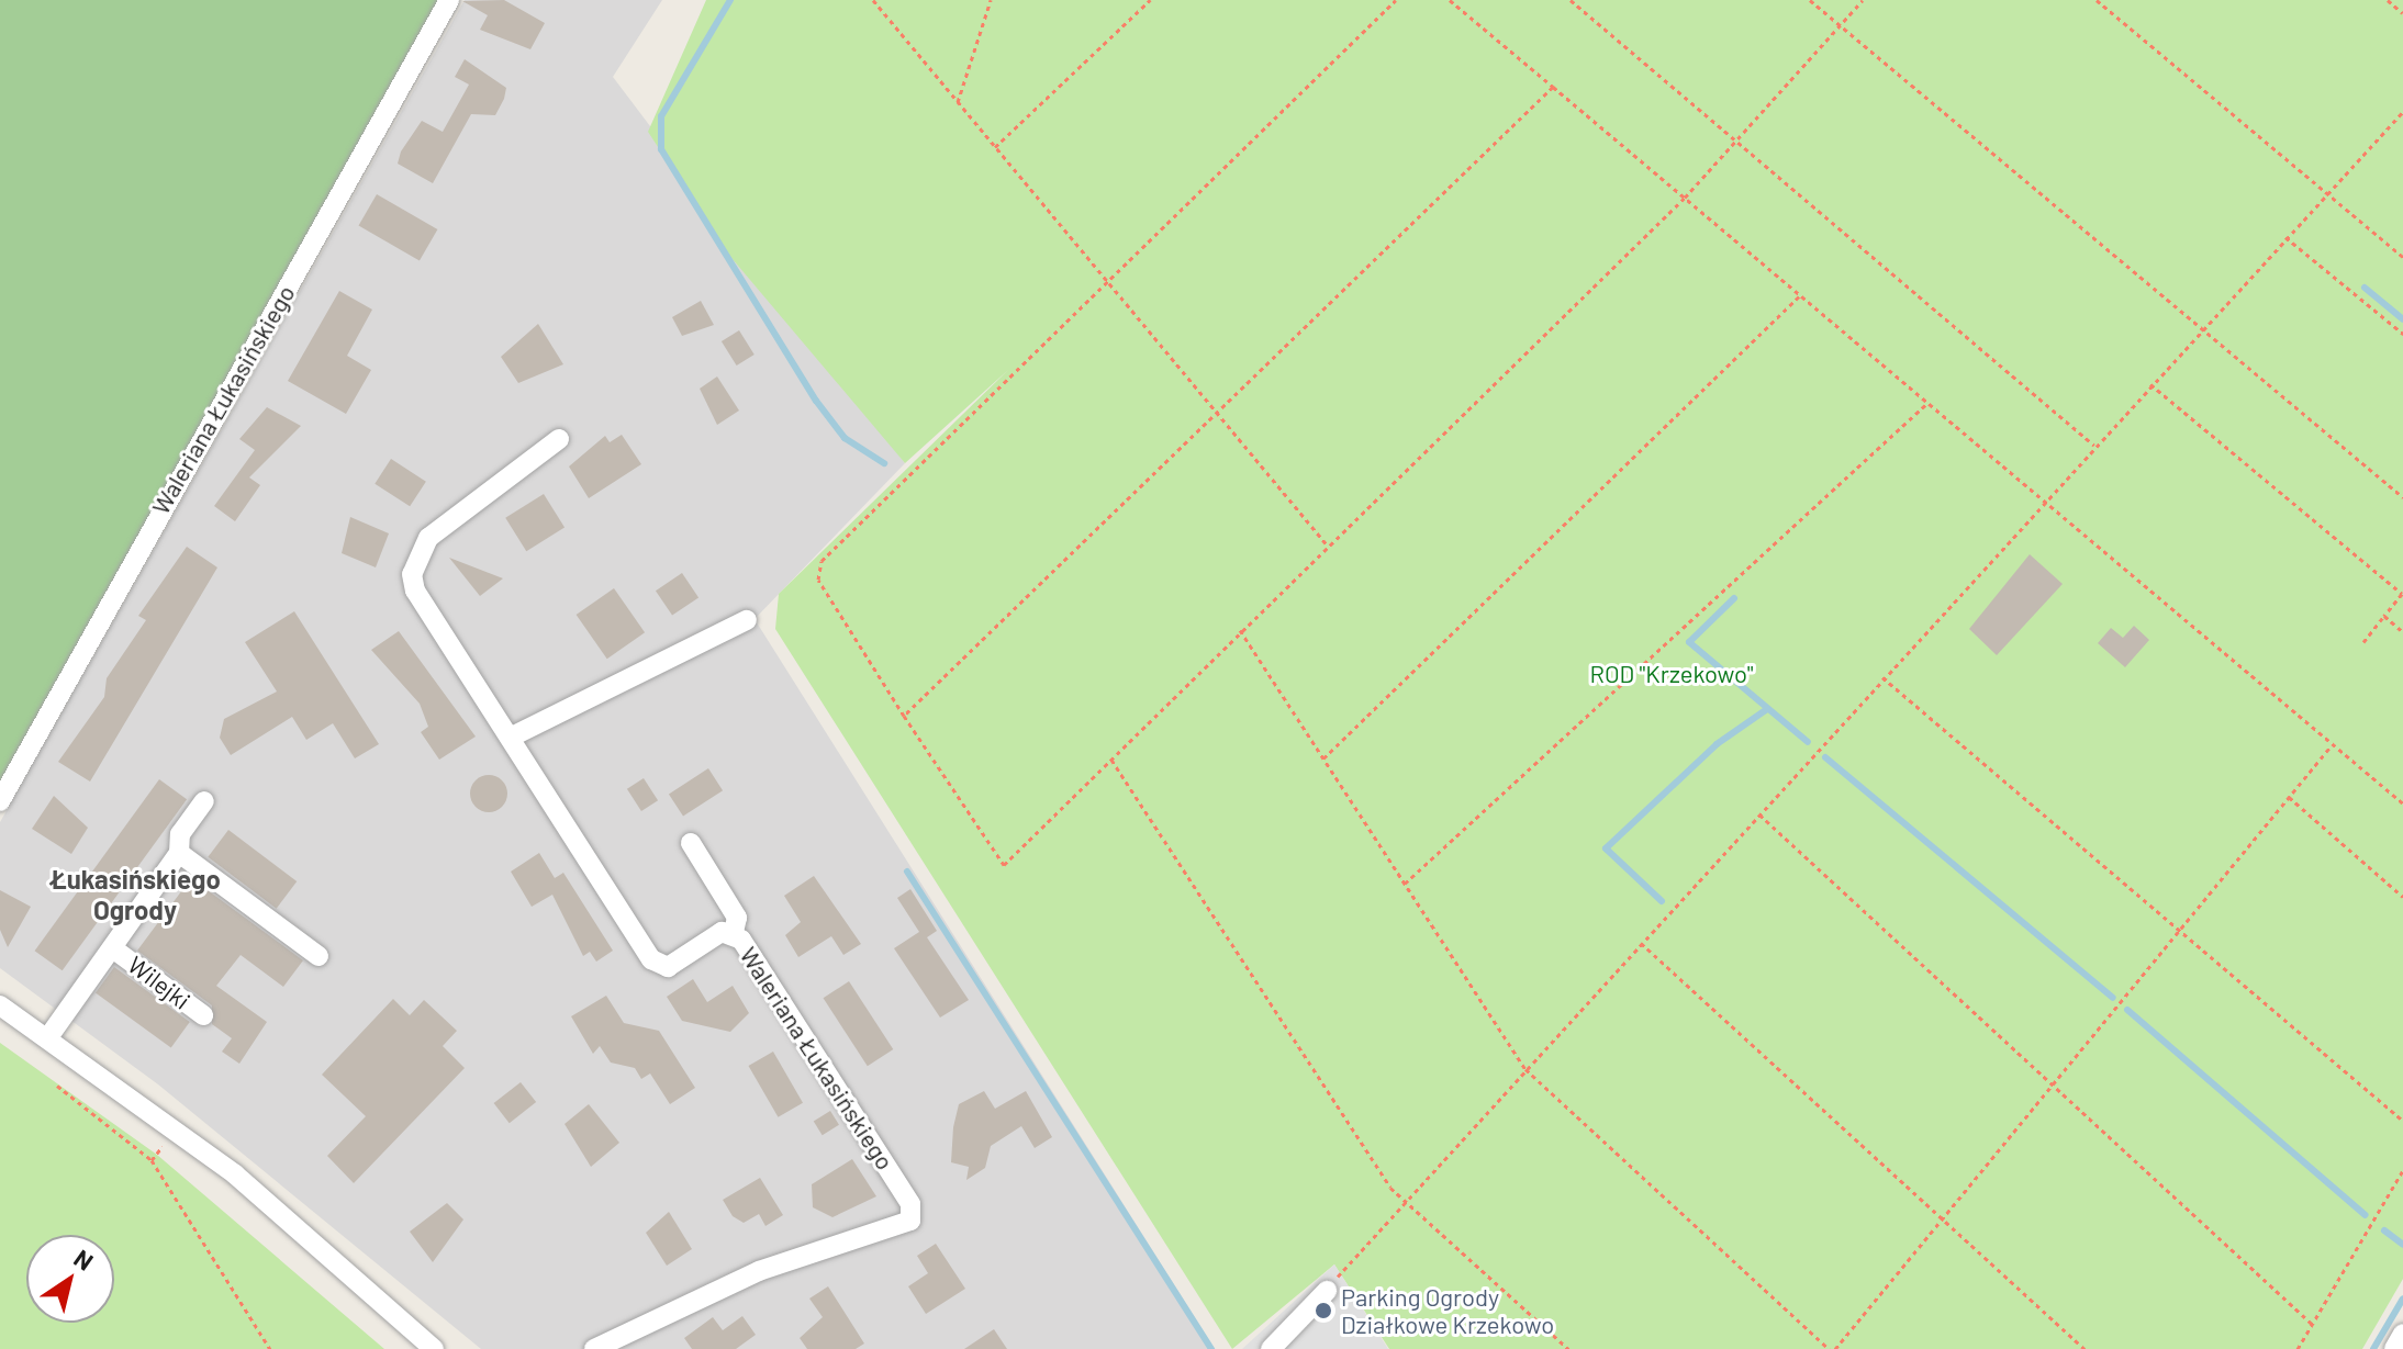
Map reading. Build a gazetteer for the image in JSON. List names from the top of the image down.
{
  "streets": {
    "street": ["Waleriana Łukasińskiego", "Wilejki"]
  },
  "districts": ["Łukasińskiego Ogrody"],
  "parks": ["ROD \"Krzekowo\""],
  "places": ["Parking Ogrody Działkowe Krzekowo"],
  "north": "top right"
}
